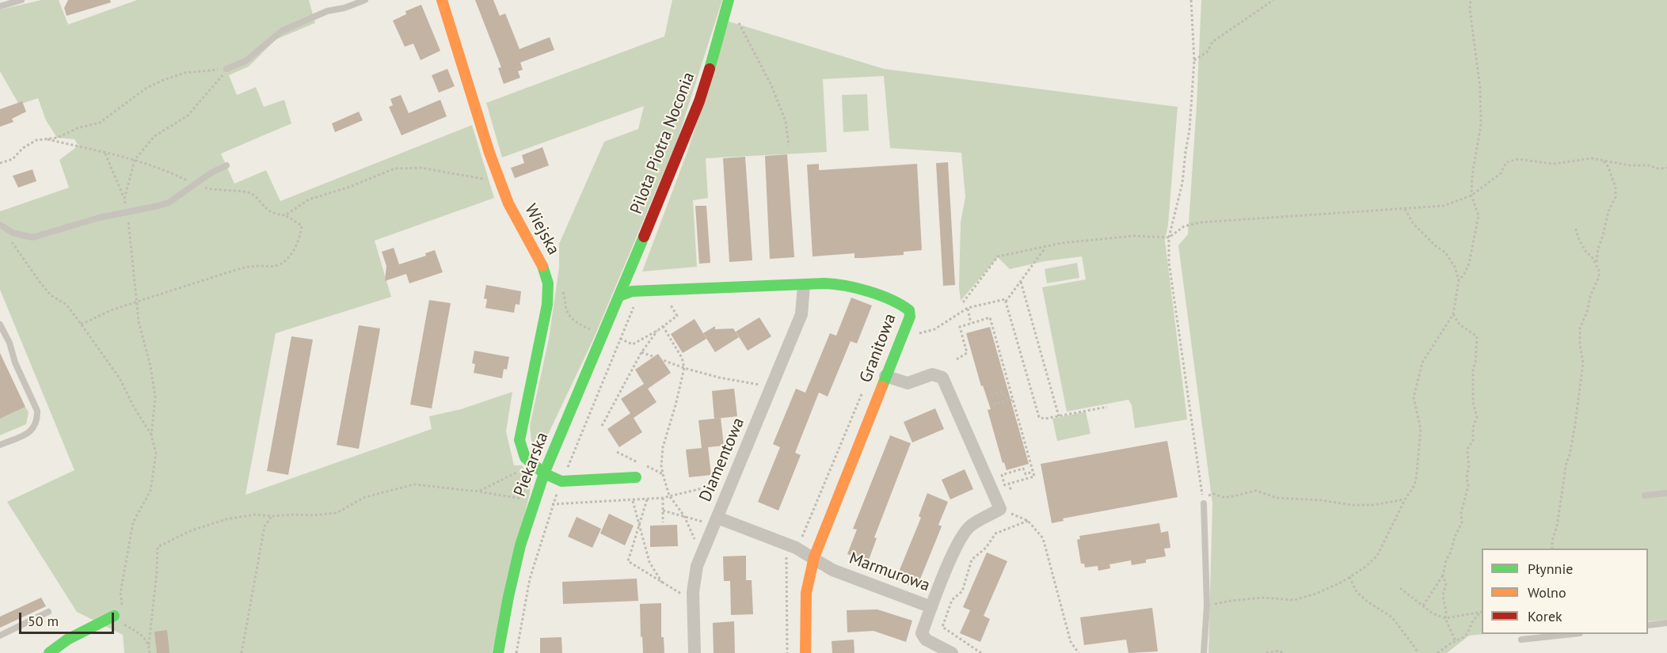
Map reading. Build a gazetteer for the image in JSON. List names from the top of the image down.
{
  "streets": {
    "street": [
      "Pilota Piotra Noconia",
      "Wiejska",
      "Granitowa",
      "Diamentowa",
      "Piekarska",
      "Marmurowa"
    ]
  },
  "crossings": [
    ["Pilota Piotra Noconia", "Granitowa"],
    ["Pilota Piotra Noconia", "Piekarska"],
    ["Wiejska", "Piekarska"],
    ["Granitowa", "Diamentowa"],
    ["Granitowa", "Piekarska"],
    ["Granitowa", "Marmurowa"],
    ["Diamentowa", "Marmurowa"]
  ],
  "legend": ["Płynnie", "Wolno", "Korek"],
  "scale_bar": "50 m"
}
